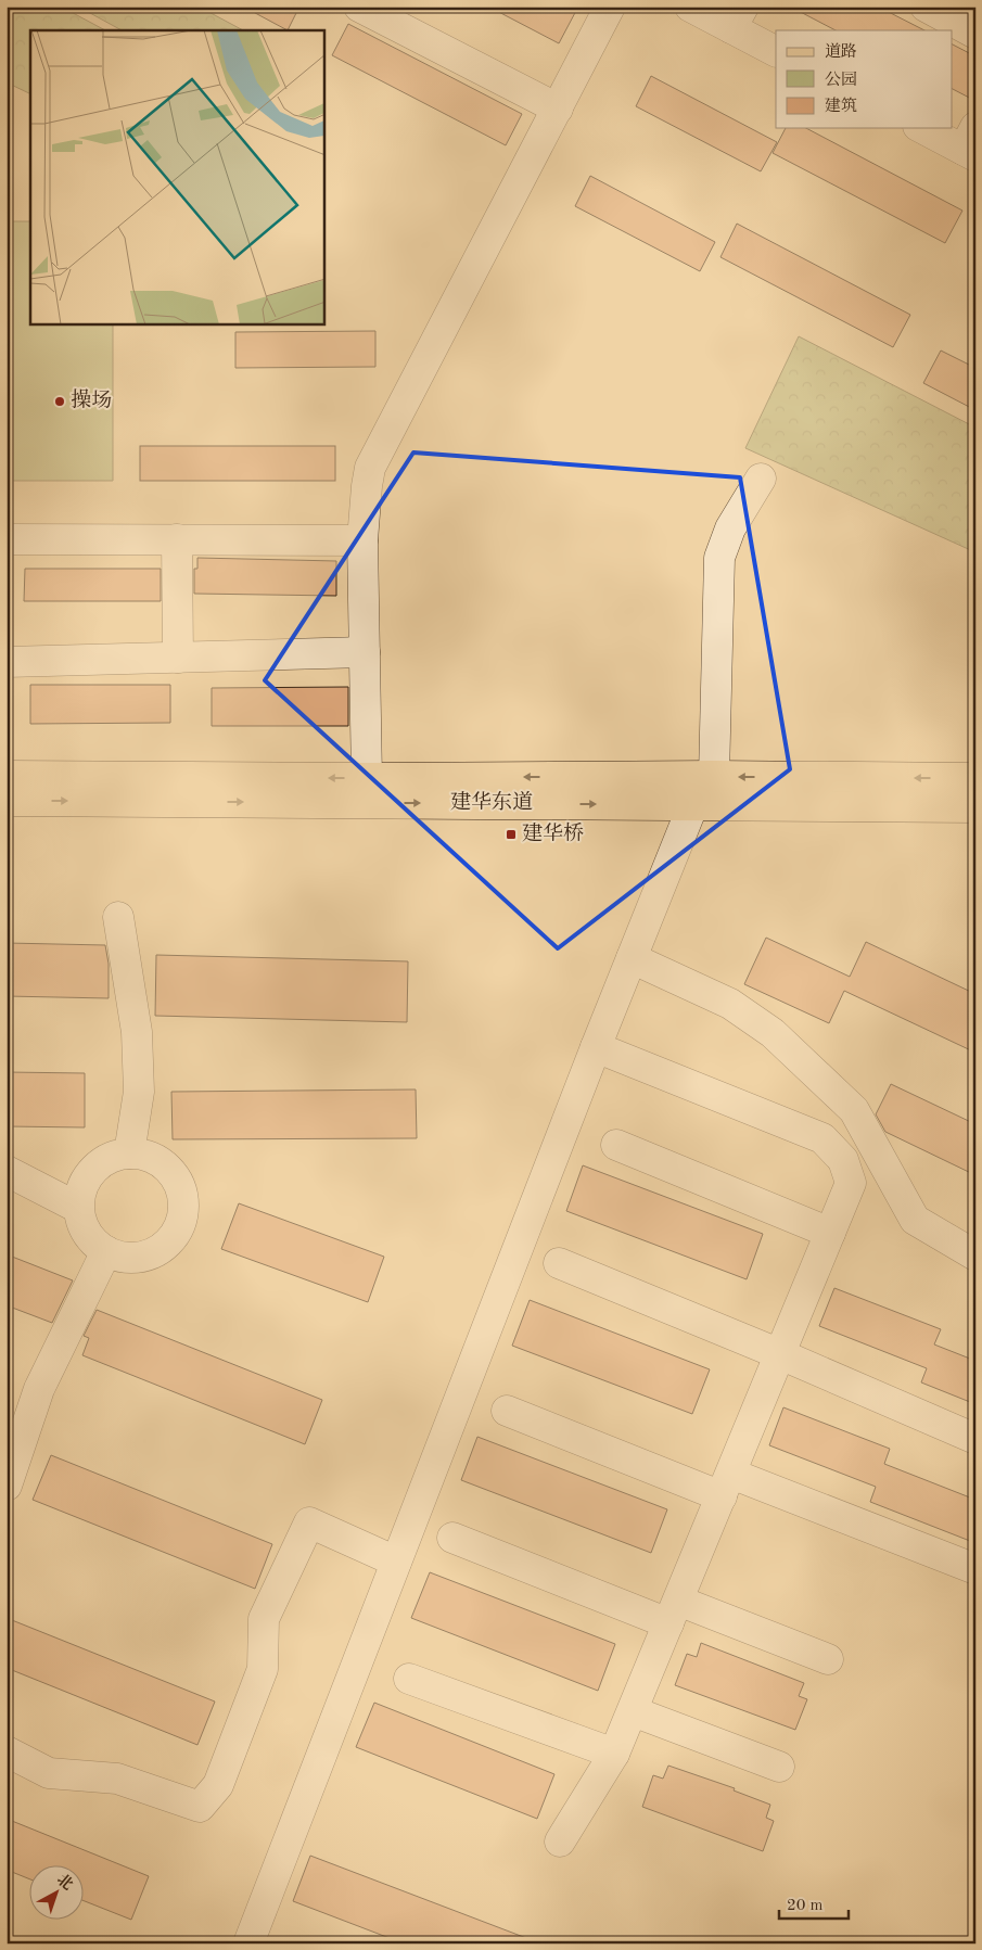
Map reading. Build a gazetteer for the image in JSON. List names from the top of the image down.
{
  "streets": {
    "main road": ["建华东道"]
  },
  "places": {
    "other": ["操场"],
    "transit": ["建华桥"]
  },
  "legend": ["道路", "公园", "建筑"],
  "scale_bar": "20 m",
  "north": "top right"
}
